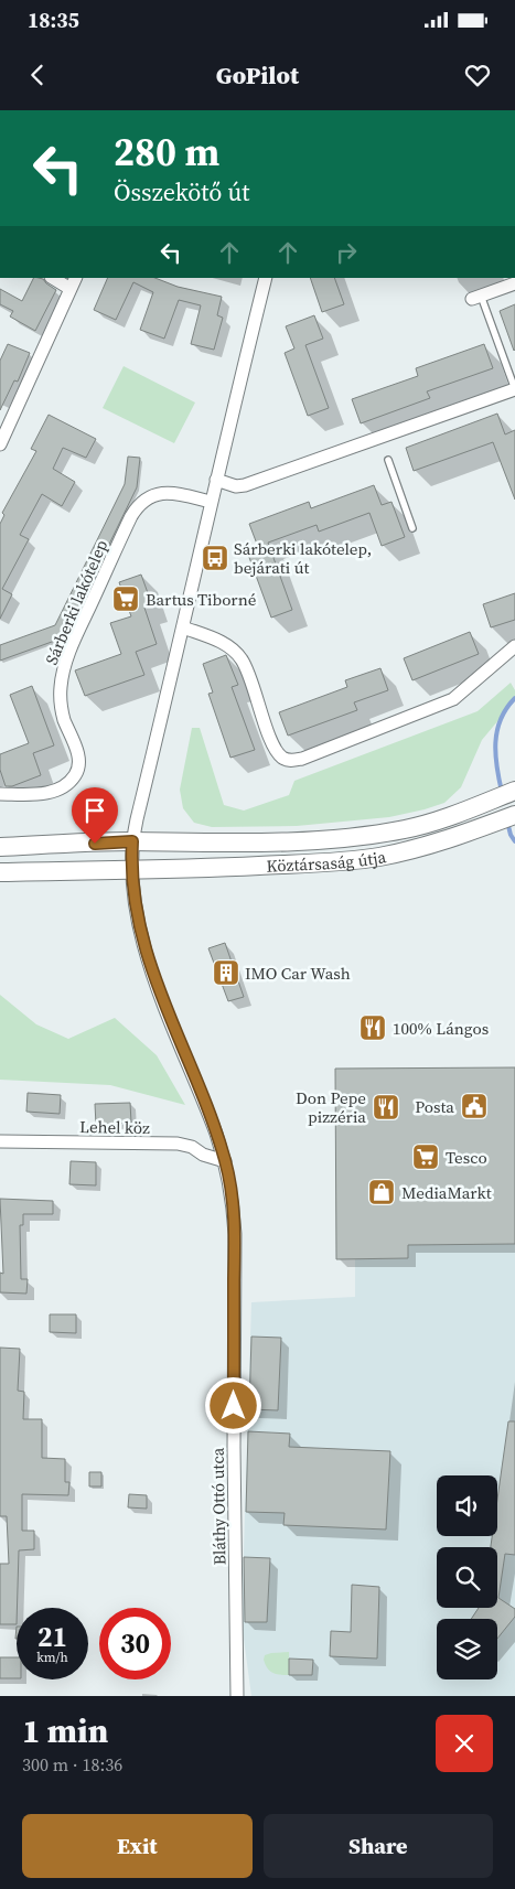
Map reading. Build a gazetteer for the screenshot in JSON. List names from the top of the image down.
{
  "streets": {
    "street": [
      "Sárberki lakótelep",
      "Köztársaság útja",
      "Lehel köz",
      "Bláthy Ottó utca"
    ]
  },
  "crossings": [
    ["Sárberki lakótelep", "Bláthy Ottó utca"],
    ["Köztársaság útja", "Bláthy Ottó utca"],
    ["Lehel köz", "Bláthy Ottó utca"]
  ],
  "places": {
    "bus stop": ["Sárberki lakótelep, bejárati út"],
    "supermarket": ["Bartus Tiborné", "Tesco"],
    "building": ["IMO Car Wash"],
    "restaurant": ["100% Lángos", "Don Pepe pizzéria"],
    "public building": ["Posta"],
    "shop": ["MediaMarkt"]
  },
  "page": {
    "status": "18:35",
    "header": "GoPilot",
    "turn": ["280 m", "Összekötő út"],
    "speed": "21 km/h",
    "limit": "30",
    "heading": ["1 min", "300 m · 18:36"],
    "buttons": ["Exit", "Share"]
  }
}
